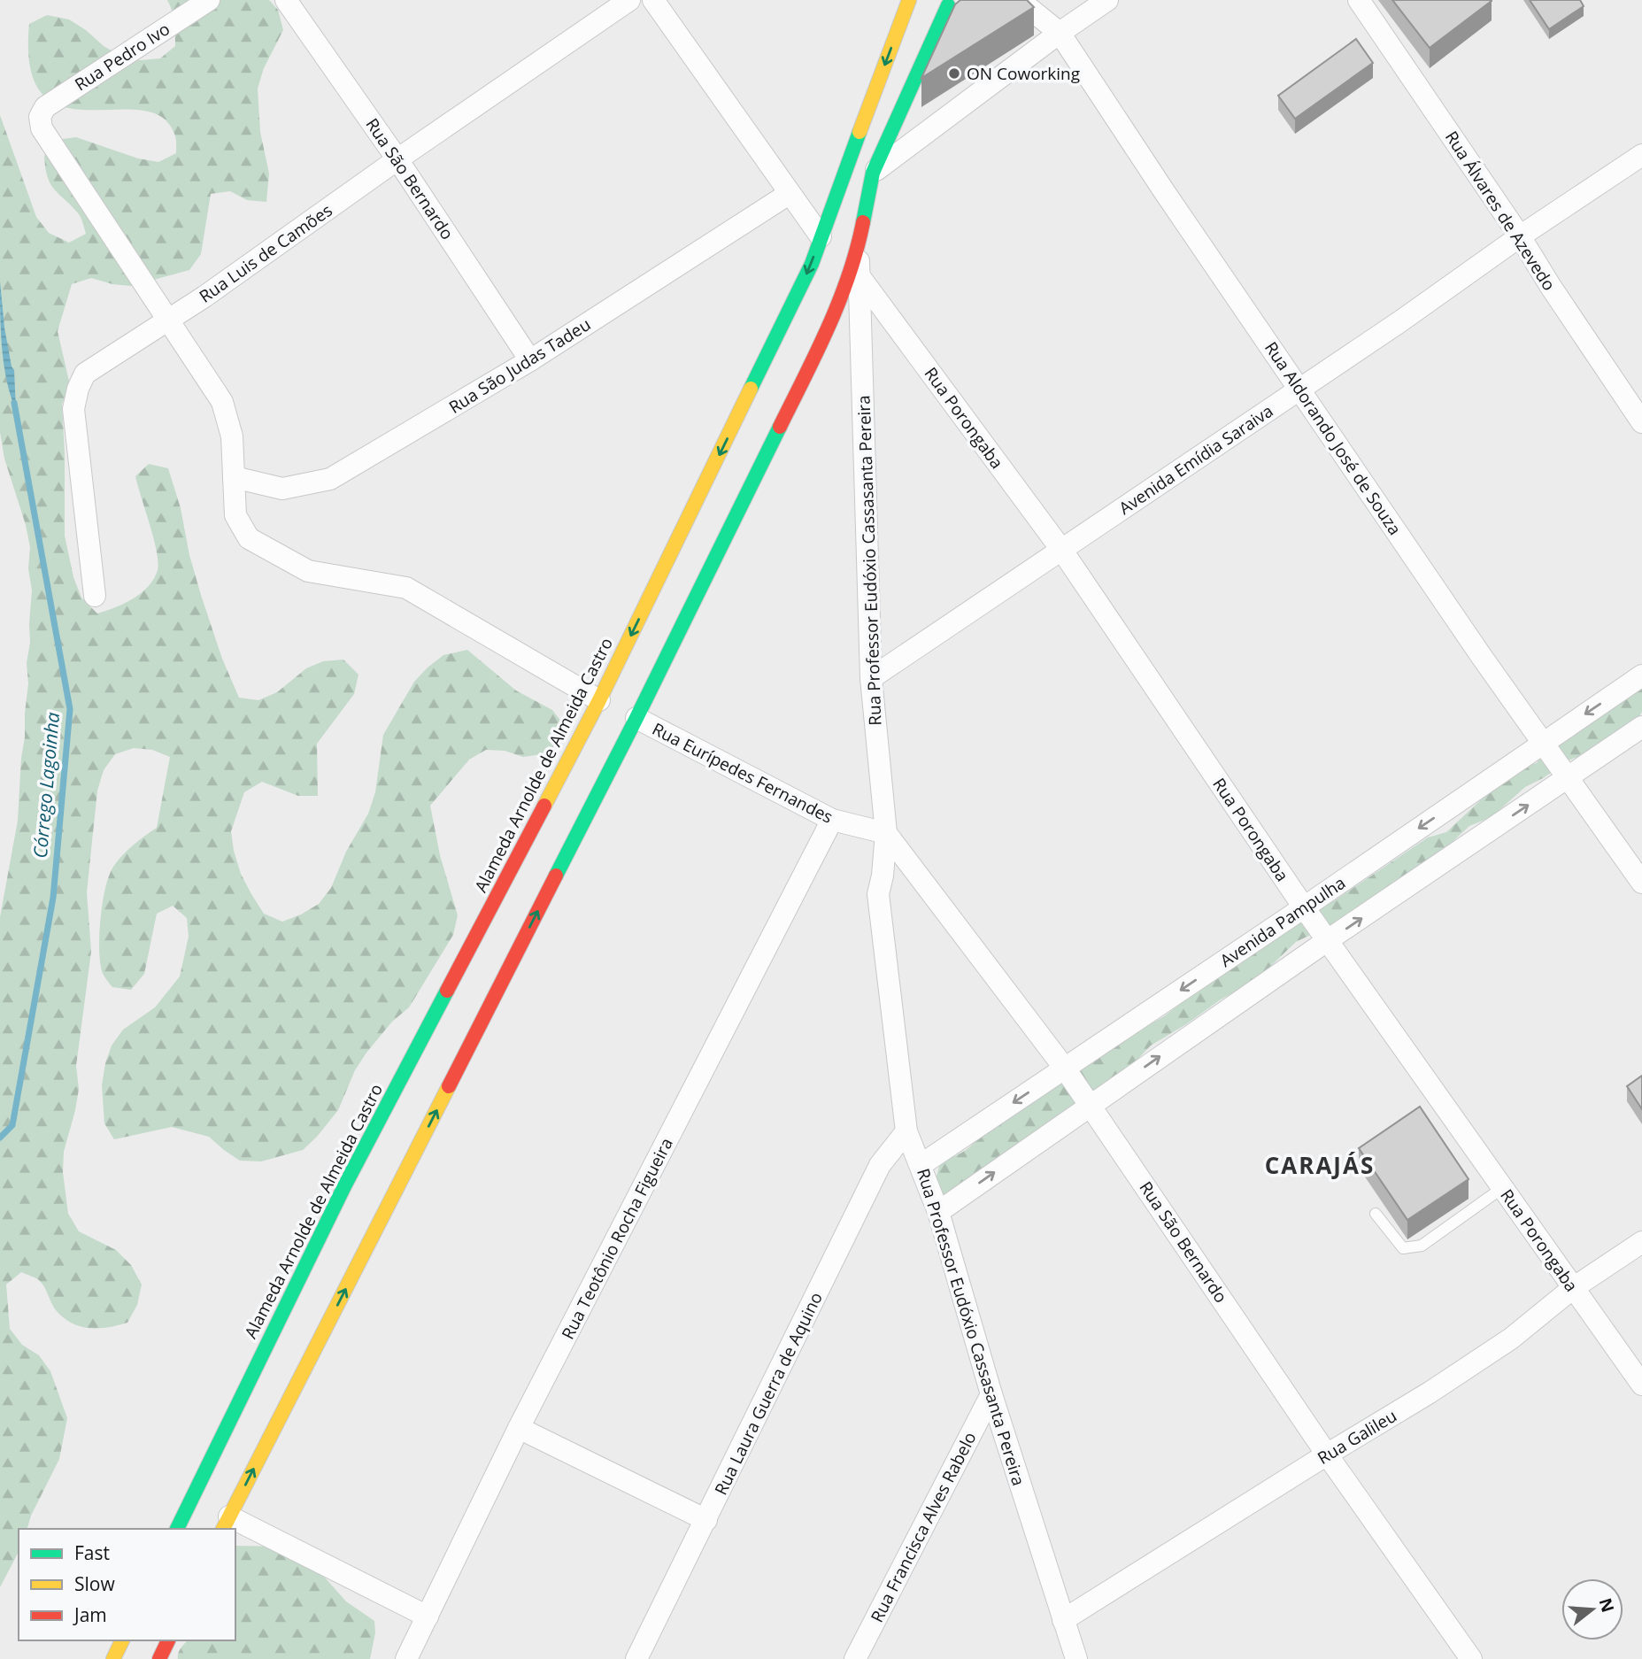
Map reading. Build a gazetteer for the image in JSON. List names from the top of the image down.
{
  "streets": {
    "main road": ["Alameda Arnolde de Almeida Castro"],
    "street": [
      "Rua Pedro Ivo",
      "Rua São Bernardo",
      "Rua Álvares de Azevedo",
      "Rua Luis de Camões",
      "Rua São Judas Tadeu",
      "Rua Porongaba",
      "Rua Aldorando José de Souza",
      "Avenida Emídia Saraiva",
      "Rua Professor Eudóxio Cassasanta Pereira",
      "Rua Eurípedes Fernandes",
      "Avenida Pampulha",
      "Rua Teotônio Rocha Figueira",
      "Rua Laura Guerra de Aquino",
      "Rua Galileu",
      "Rua Francisca Alves Rabelo"
    ]
  },
  "crossings": [
    ["Rua Pedro Ivo", "Rua Luis de Camões"],
    ["Rua São Bernardo", "Rua Luis de Camões"],
    ["Rua São Bernardo", "Rua São Judas Tadeu"],
    ["Rua São Bernardo", "Rua Professor Eudóxio Cassasanta Pereira"],
    ["Rua São Bernardo", "Rua Eurípedes Fernandes"],
    ["Rua São Bernardo", "Avenida Pampulha"],
    ["Rua São Bernardo", "Rua Galileu"],
    ["Rua Álvares de Azevedo", "Avenida Emídia Saraiva"],
    ["Rua Porongaba", "Avenida Emídia Saraiva"],
    ["Rua Porongaba", "Rua Professor Eudóxio Cassasanta Pereira"],
    ["Rua Porongaba", "Avenida Pampulha"],
    ["Rua Porongaba", "Rua Galileu"],
    ["Rua Aldorando José de Souza", "Avenida Emídia Saraiva"],
    ["Rua Aldorando José de Souza", "Avenida Pampulha"],
    ["Avenida Emídia Saraiva", "Rua Professor Eudóxio Cassasanta Pereira"],
    ["Rua Professor Eudóxio Cassasanta Pereira", "Rua Eurípedes Fernandes"],
    ["Rua Professor Eudóxio Cassasanta Pereira", "Avenida Pampulha"],
    ["Rua Professor Eudóxio Cassasanta Pereira", "Rua Laura Guerra de Aquino"],
    ["Rua Professor Eudóxio Cassasanta Pereira", "Rua Galileu"],
    ["Rua Professor Eudóxio Cassasanta Pereira", "Rua Francisca Alves Rabelo"],
    ["Rua Eurípedes Fernandes", "Rua Teotônio Rocha Figueira"]
  ],
  "districts": ["CARAJÁS"],
  "water": ["Córrego Lagoinha"],
  "places": ["ON Coworking"],
  "legend": ["Fast", "Slow", "Jam"],
  "north": "right"
}
